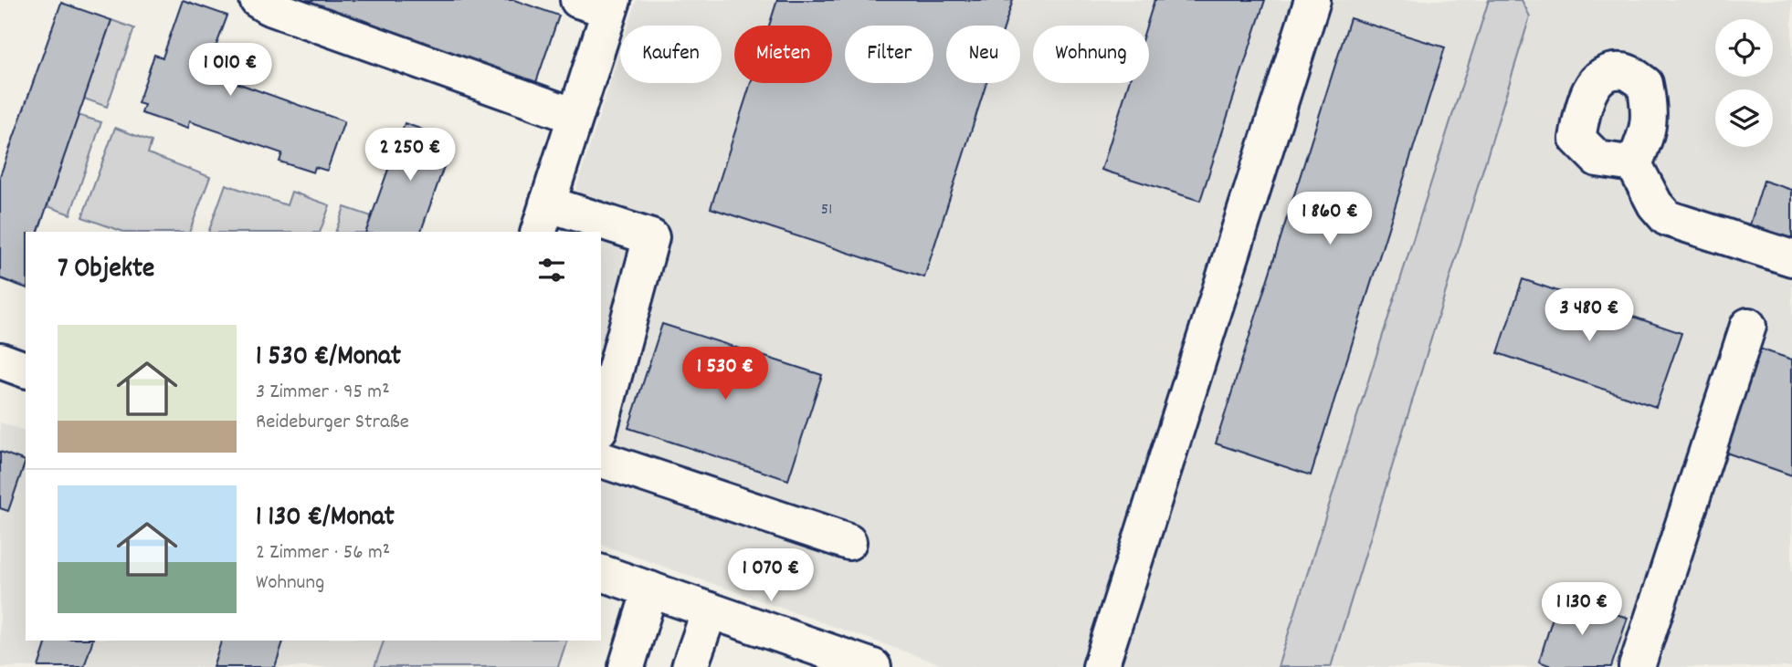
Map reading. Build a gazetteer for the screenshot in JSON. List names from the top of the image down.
{
  "house_numbers": ["51"],
  "page": {
    "chip": [
      "Kaufen",
      "Mieten",
      "Filter",
      "Neu",
      "Wohnung"
    ],
    "price": [
      "1 010 €",
      "2 250 €",
      "1 860 €",
      "3 480 €",
      "1 530 €",
      "1 070 €",
      "1 130 €"
    ],
    "heading": "7 Objekte",
    "list": [
      {
        "name": "1 530 €/Monat",
        "note": "3 Zimmer · 95 m² · Reideburger Straße"
      },
      {
        "name": "1 130 €/Monat",
        "note": "2 Zimmer · 56 m² · Wohnung"
      }
    ]
  }
}
